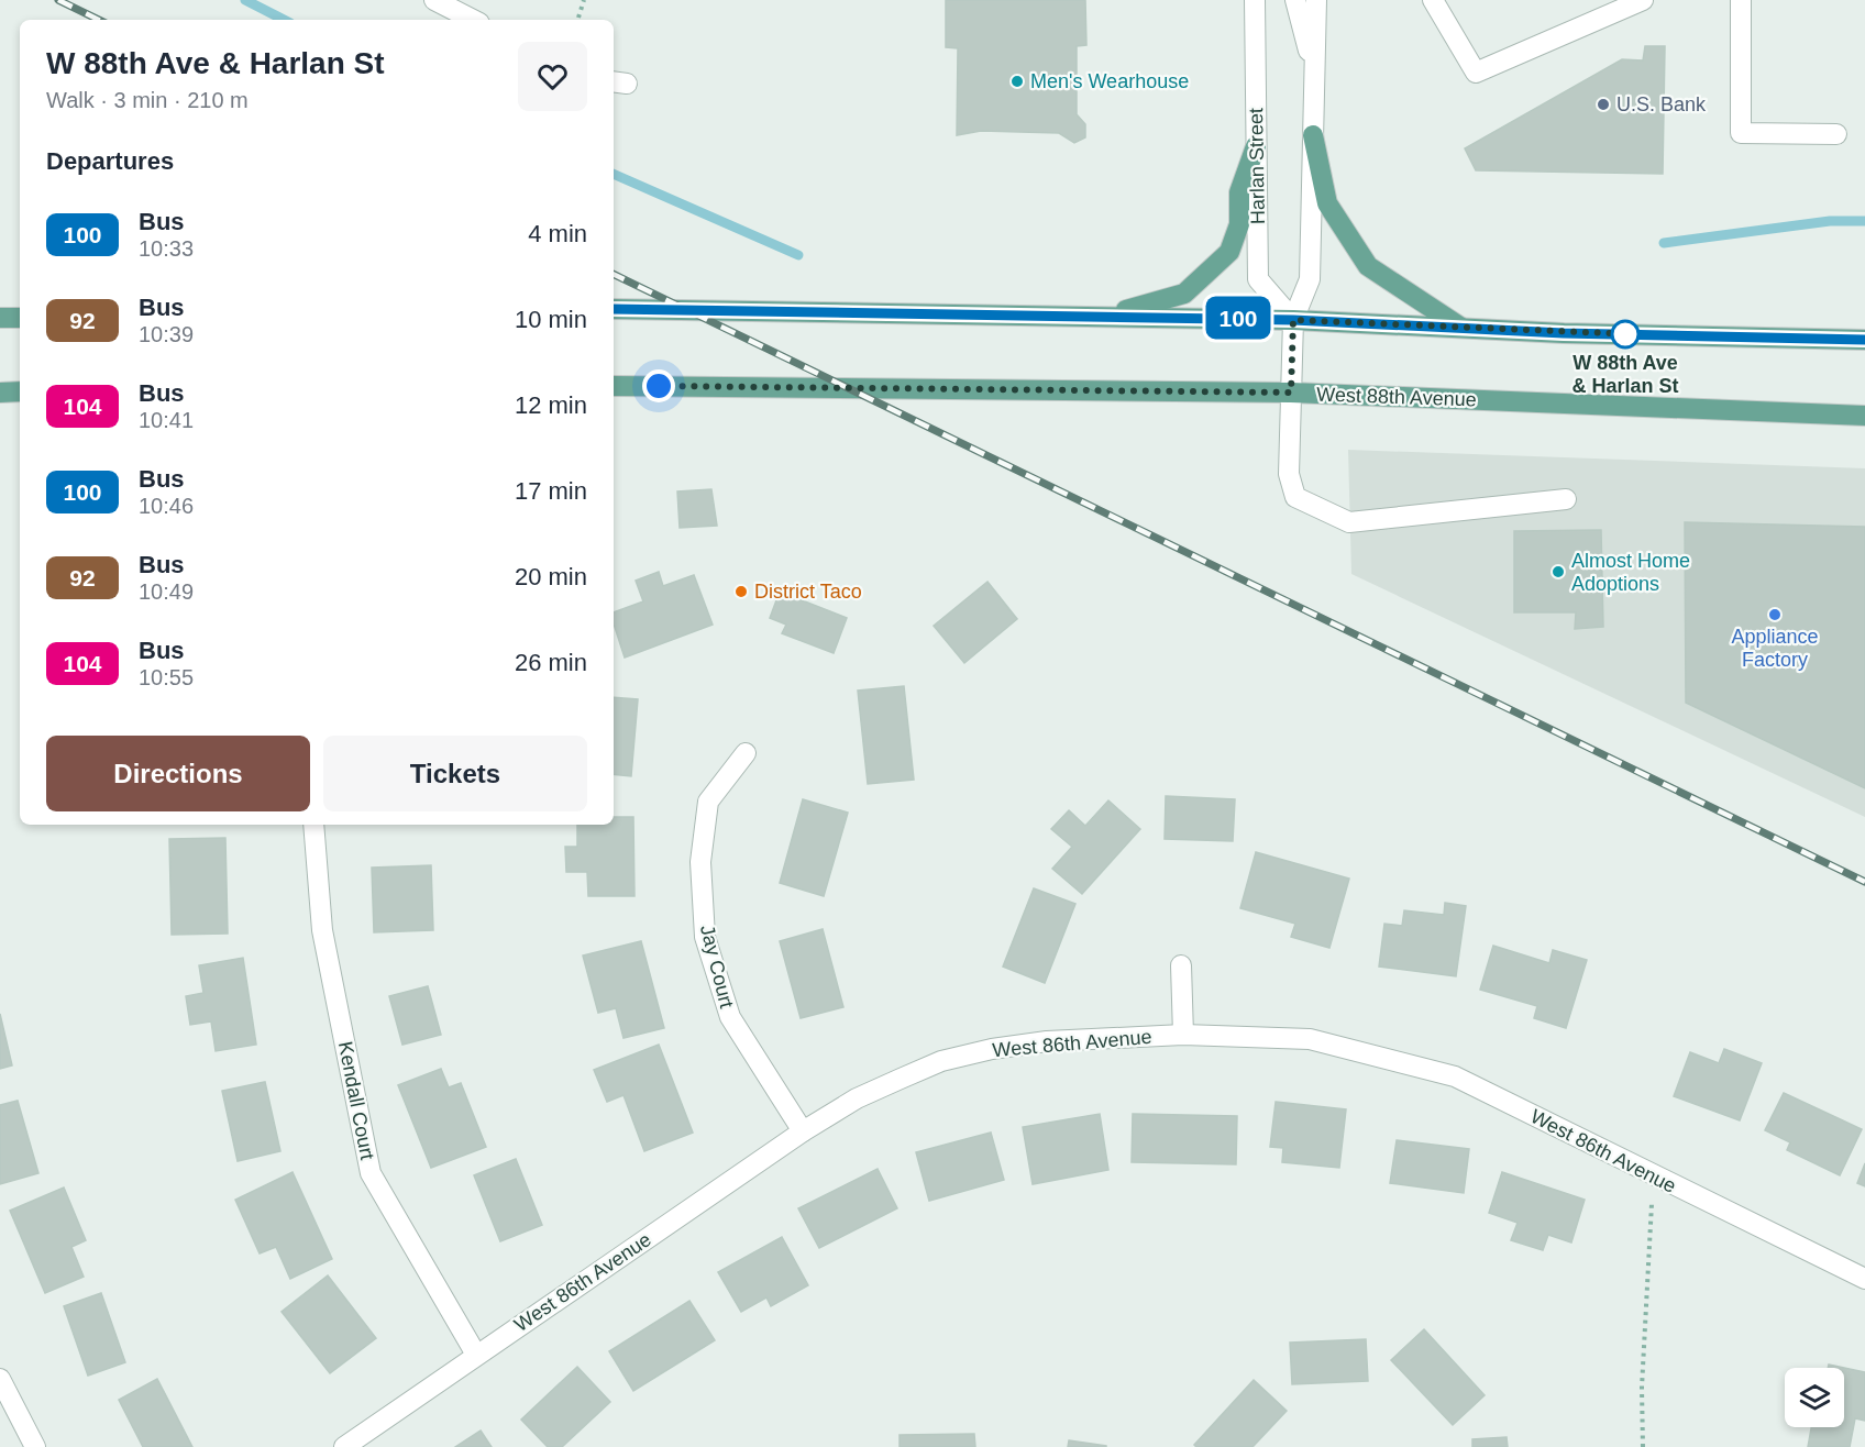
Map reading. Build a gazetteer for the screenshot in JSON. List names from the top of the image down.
{
  "streets": {
    "main road": ["West 88th Avenue"],
    "street": [
      "Harlan Street",
      "Jay Court",
      "West 86th Avenue",
      "Kendall Court"
    ]
  },
  "crossings": [
    ["Jay Court", "West 86th Avenue"],
    ["West 86th Avenue", "Kendall Court"]
  ],
  "places": [
    "Men's Wearhouse",
    "U.S. Bank",
    "W 88th Ave & Harlan St",
    "Almost Home Adoptions",
    "District Taco",
    "Appliance Factory"
  ],
  "lines": ["bus line 100"],
  "page": {
    "on_map": "100",
    "heading": [
      ["W 88th Ave & Harlan St", "Walk · 3 min · 210 m"],
      "Departures"
    ],
    "list": [
      {
        "mark": "100",
        "name": "Bus",
        "note": "10:33",
        "value": "4 min"
      },
      {
        "mark": "92",
        "name": "Bus",
        "note": "10:39",
        "value": "10 min"
      },
      {
        "mark": "104",
        "name": "Bus",
        "note": "10:41",
        "value": "12 min"
      },
      {
        "mark": "100",
        "name": "Bus",
        "note": "10:46",
        "value": "17 min"
      },
      {
        "mark": "92",
        "name": "Bus",
        "note": "10:49",
        "value": "20 min"
      },
      {
        "mark": "104",
        "name": "Bus",
        "note": "10:55",
        "value": "26 min"
      }
    ],
    "buttons": ["Directions", "Tickets"]
  }
}
